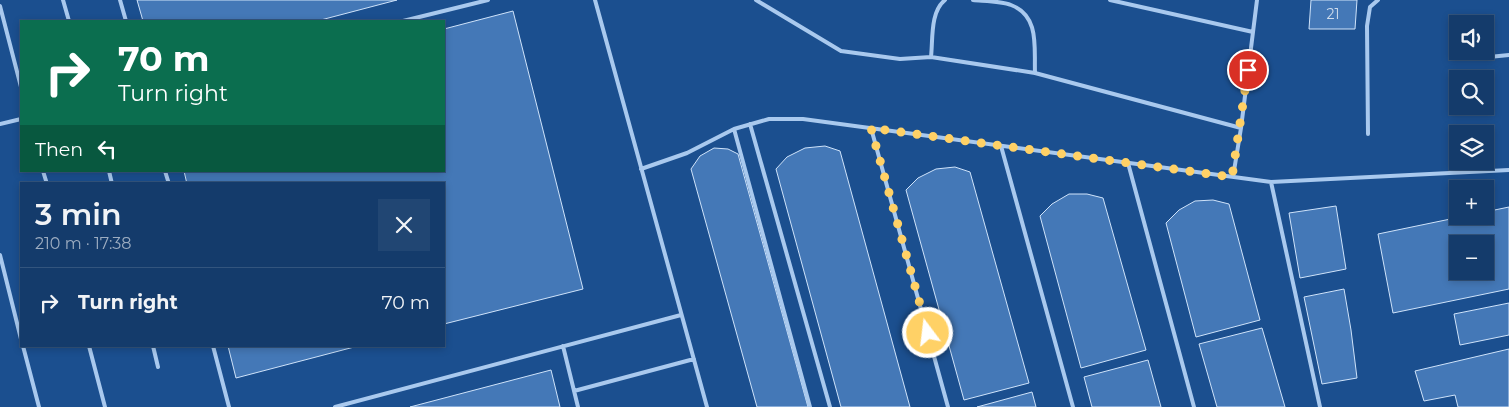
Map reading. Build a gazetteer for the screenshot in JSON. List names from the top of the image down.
{
  "house_numbers": ["21"],
  "page": {
    "map_buttons": ["+", "−"],
    "turn": ["70 m", "Turn right"],
    "then": "Then",
    "heading": ["3 min", "210 m · 17:38"],
    "list": [
      {
        "name": "Turn right",
        "value": "70 m"
      }
    ]
  }
}
